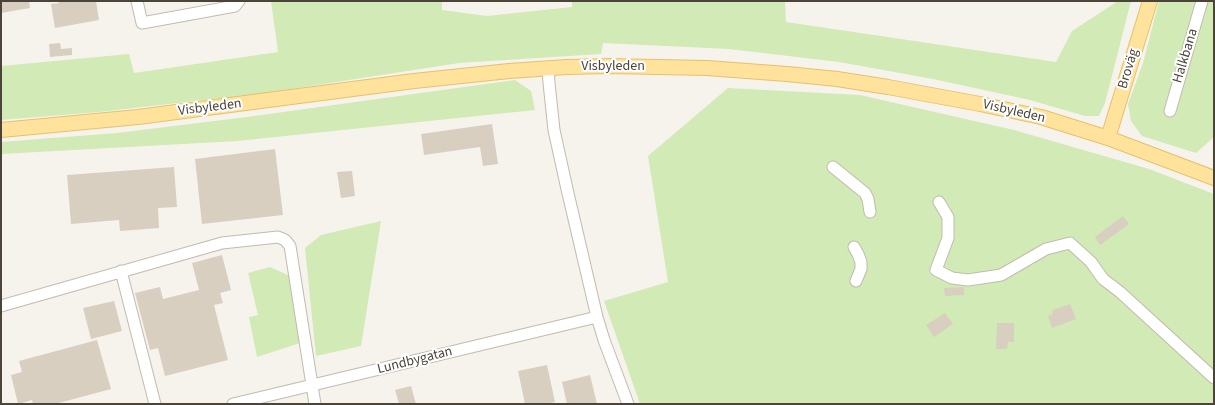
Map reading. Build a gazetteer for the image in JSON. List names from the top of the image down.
{
  "streets": {
    "main road": ["Visbyleden", "Broväg"],
    "street": ["Halkbana", "Lundbygatan"]
  },
  "crossings": [
    ["Visbyleden", "Broväg"]
  ]
}
